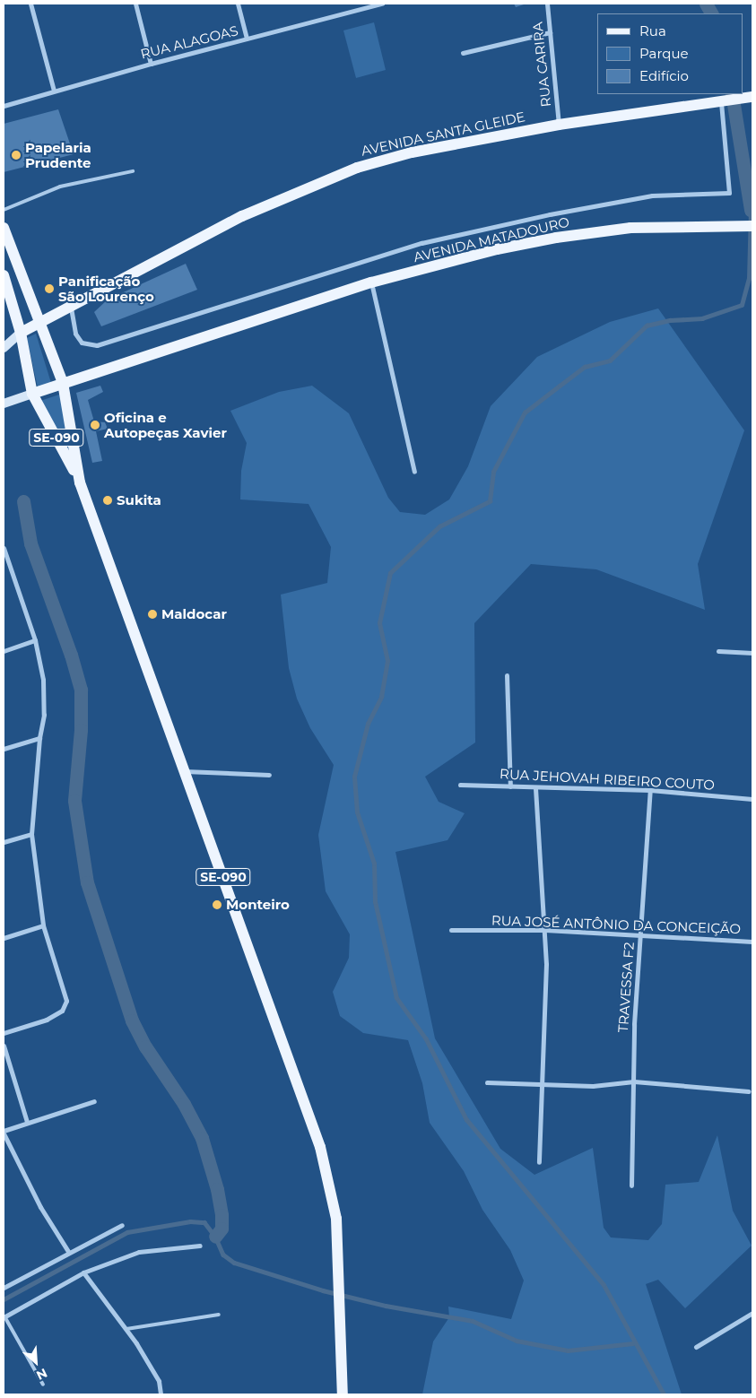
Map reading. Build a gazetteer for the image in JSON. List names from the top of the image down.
{
  "streets": {
    "main road": ["AVENIDA SANTA GLEIDE", "AVENIDA MATADOURO", "SE-090"],
    "street": [
      "RUA ALAGOAS",
      "RUA CARIRA",
      "RUA JEHOVAH RIBEIRO COUTO",
      "RUA JOSÉ ANTÔNIO DA CONCEIÇÃO",
      "TRAVESSA F2"
    ]
  },
  "crossings": [
    ["RUA CARIRA", "AVENIDA SANTA GLEIDE"],
    ["AVENIDA SANTA GLEIDE", "SE-090"],
    ["AVENIDA MATADOURO", "SE-090"],
    ["RUA JEHOVAH RIBEIRO COUTO", "TRAVESSA F2"],
    ["RUA JOSÉ ANTÔNIO DA CONCEIÇÃO", "TRAVESSA F2"]
  ],
  "places": [
    "Papelaria Prudente",
    "Panificação São Lourenço",
    "Oficina e Autopeças Xavier",
    "Sukita",
    "Maldocar",
    "Monteiro"
  ],
  "legend": ["Rua", "Parque", "Edifício"],
  "north": "bottom right"
}
